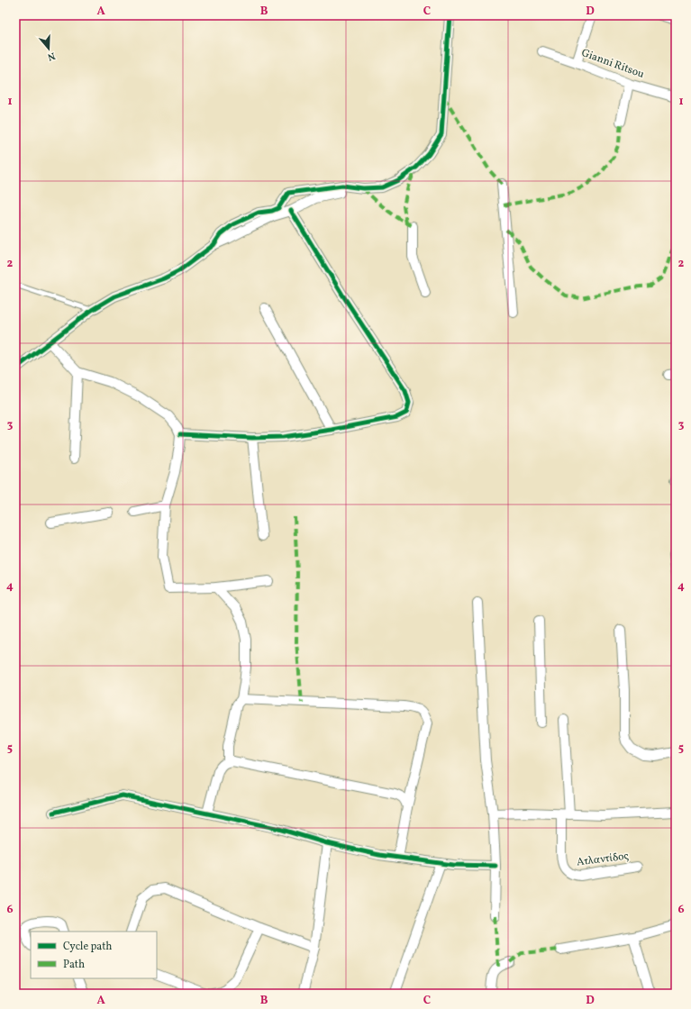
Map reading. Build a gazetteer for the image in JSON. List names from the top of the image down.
{
  "streets": {
    "street": ["Gianni Ritsou", "Ατλαντίδος"]
  },
  "legend": ["Cycle path", "Path"],
  "north": "bottom",
  "grid": {
    "columns": [
      "A",
      "B",
      "C",
      "D"
    ],
    "rows": [
      "1",
      "2",
      "3",
      "4",
      "5",
      "6"
    ]
  }
}
